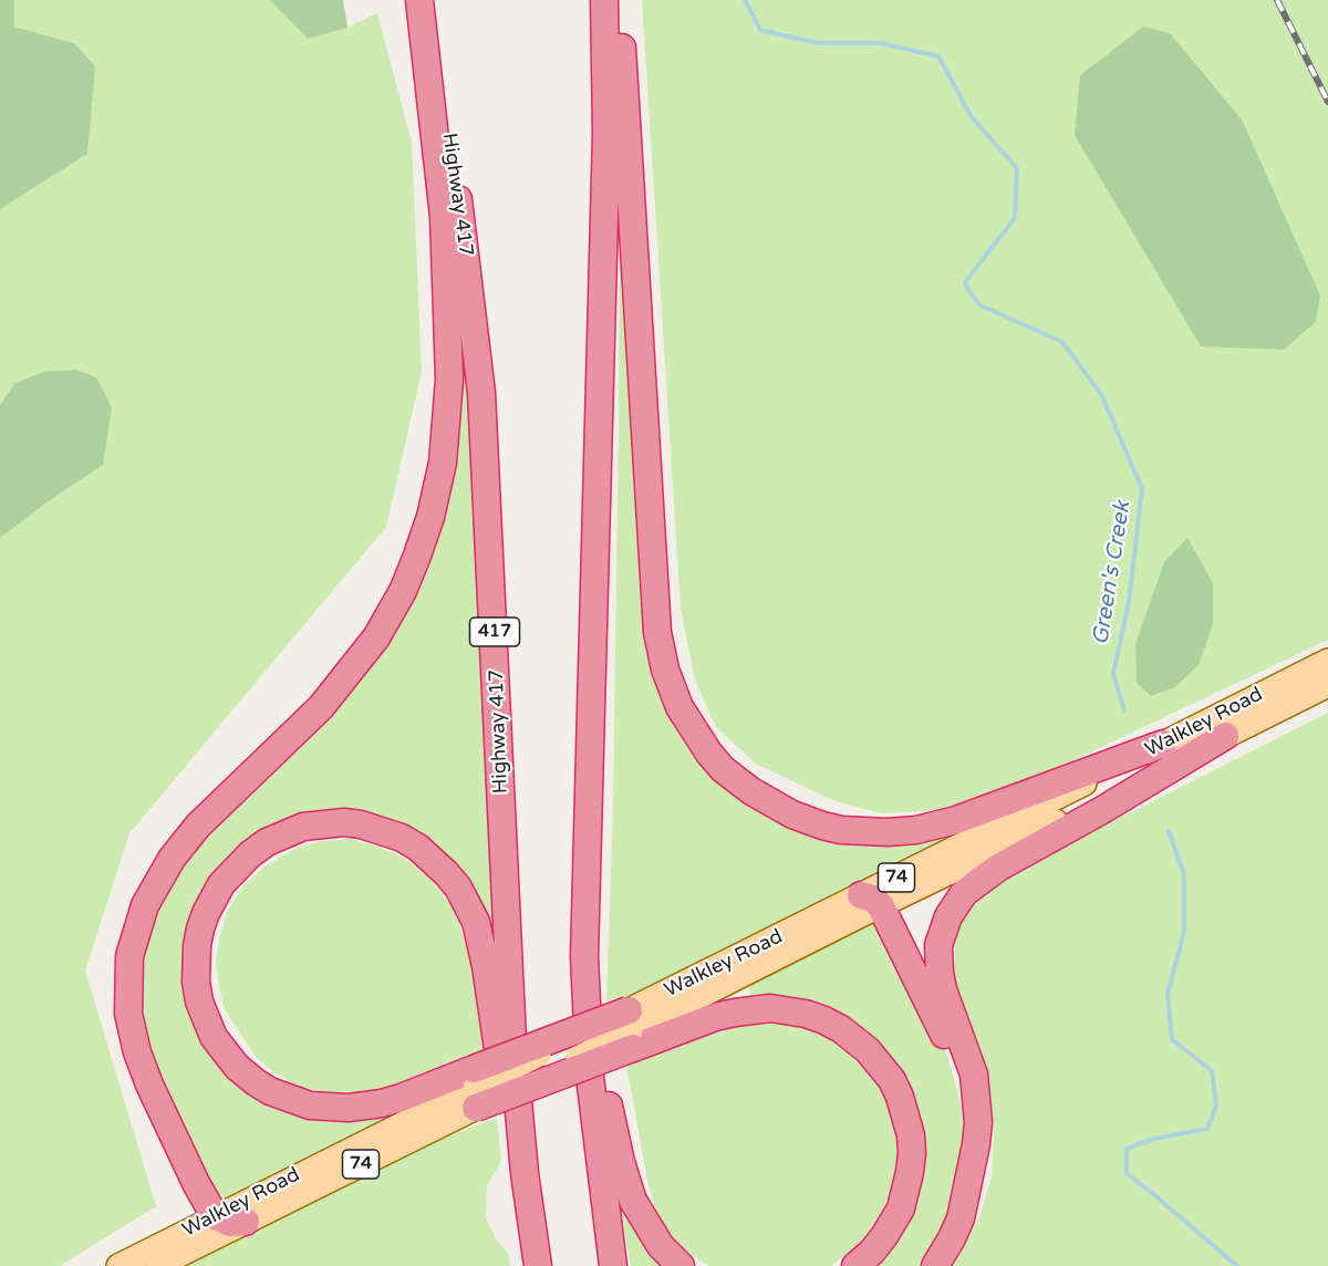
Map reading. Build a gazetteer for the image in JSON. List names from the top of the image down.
{
  "streets": {
    "highway": ["Highway 417", "417"],
    "main road": ["Walkley Road", "74"]
  },
  "water": ["Green's Creek"]
}
